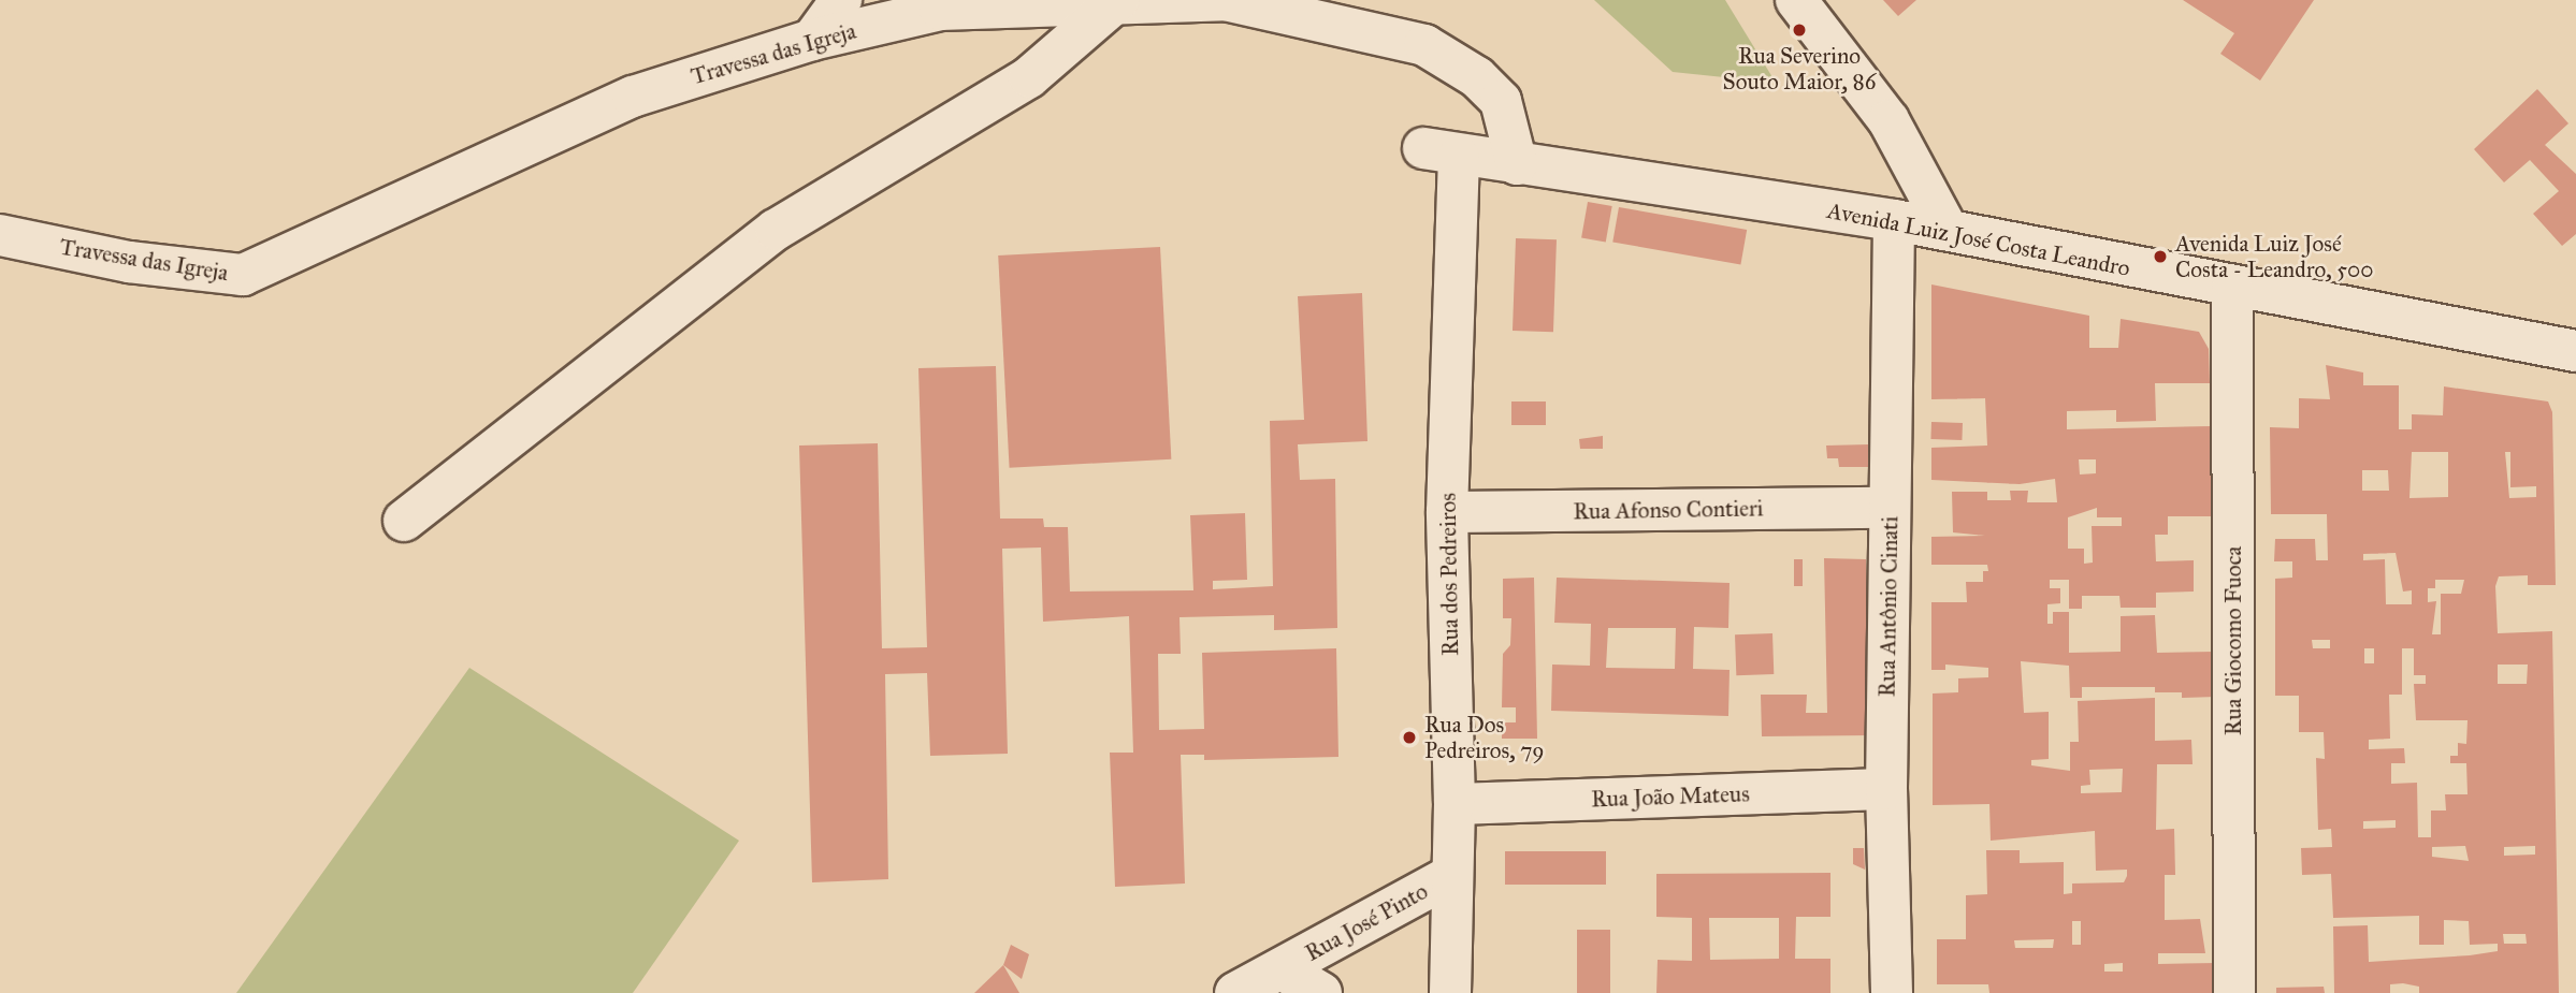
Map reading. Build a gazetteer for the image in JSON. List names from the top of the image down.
{
  "streets": {
    "street": [
      "Travessa das Igreja",
      "Avenida Luiz José Costa Leandro",
      "Rua Afonso Contieri",
      "Rua dos Pedreiros",
      "Rua Antônio Cinati",
      "Rua Giocomo Fuoca",
      "Rua João Mateus",
      "Rua José Pinto"
    ]
  },
  "crossings": [
    ["Travessa das Igreja", "Avenida Luiz José Costa Leandro"],
    ["Avenida Luiz José Costa Leandro", "Rua dos Pedreiros"],
    ["Avenida Luiz José Costa Leandro", "Rua Antônio Cinati"],
    ["Avenida Luiz José Costa Leandro", "Rua Giocomo Fuoca"],
    ["Rua Afonso Contieri", "Rua dos Pedreiros"],
    ["Rua Afonso Contieri", "Rua Antônio Cinati"],
    ["Rua dos Pedreiros", "Rua João Mateus"],
    ["Rua dos Pedreiros", "Rua José Pinto"],
    ["Rua Antônio Cinati", "Rua João Mateus"]
  ],
  "places": ["Rua Severino Souto Maior, 86", "Avenida Luiz José Costa - Leandro, 500", "Rua Dos Pedreiros, 79"]
}
